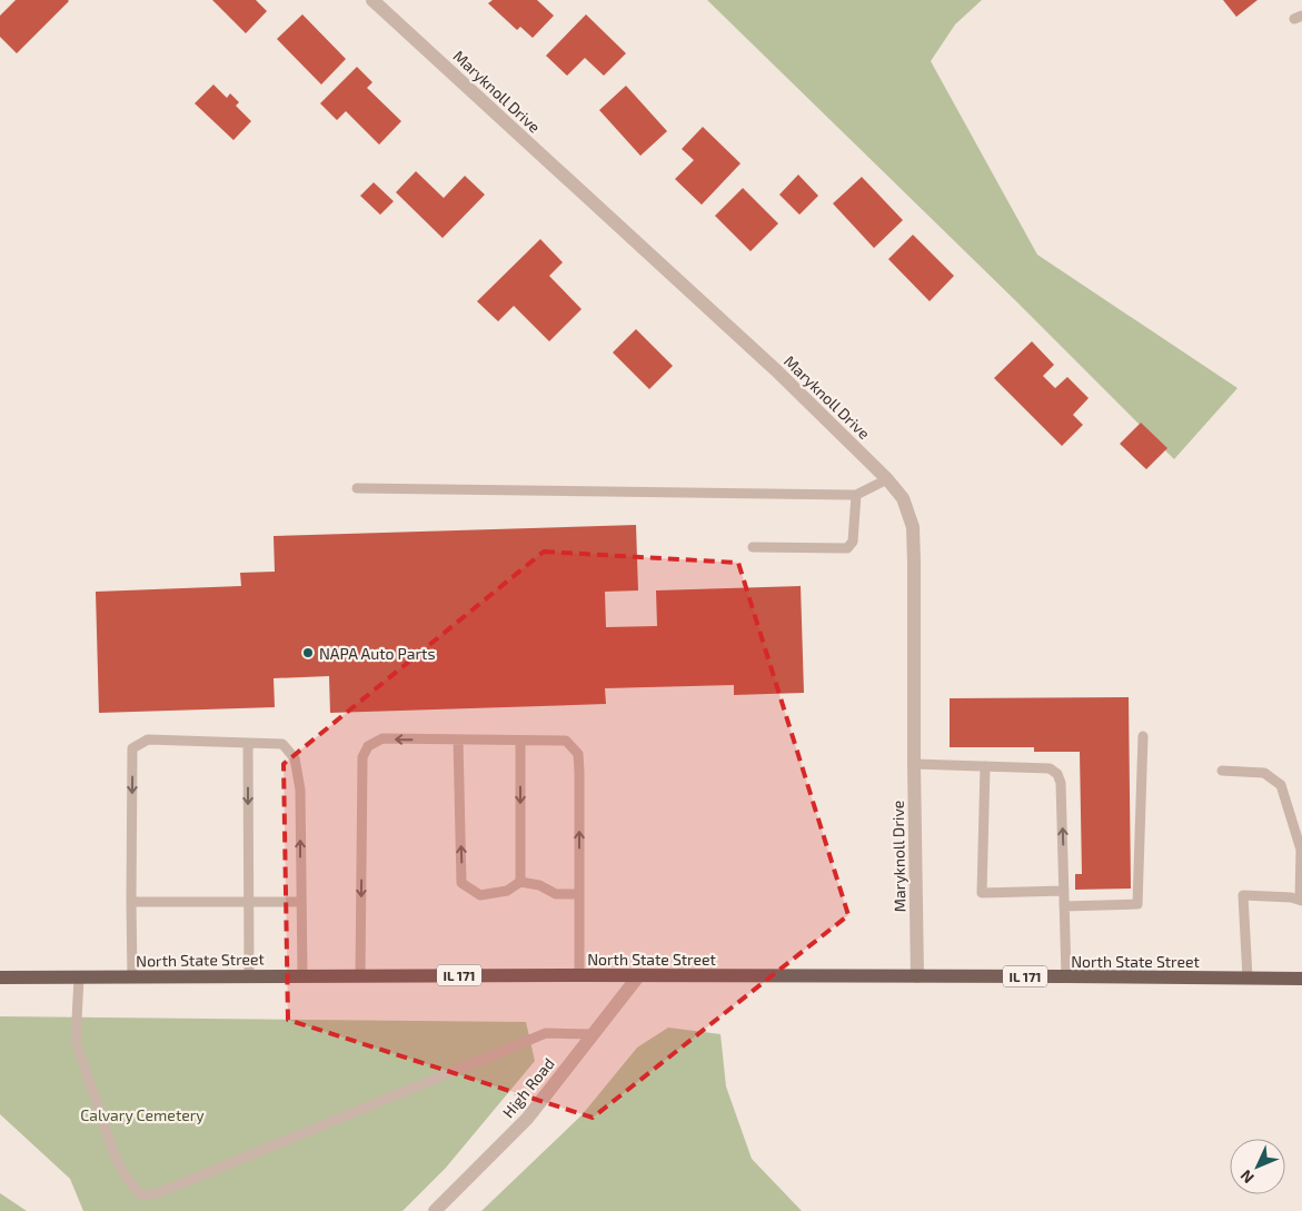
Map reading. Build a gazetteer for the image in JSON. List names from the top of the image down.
{
  "streets": {
    "main road": ["North State Street", "IL 171"],
    "street": ["Maryknoll Drive", "High Road"]
  },
  "crossings": [
    ["Maryknoll Drive", "North State Street"],
    ["North State Street", "High Road"]
  ],
  "parks": ["Calvary Cemetery"],
  "places": ["NAPA Auto Parts"],
  "north": "bottom left"
}
